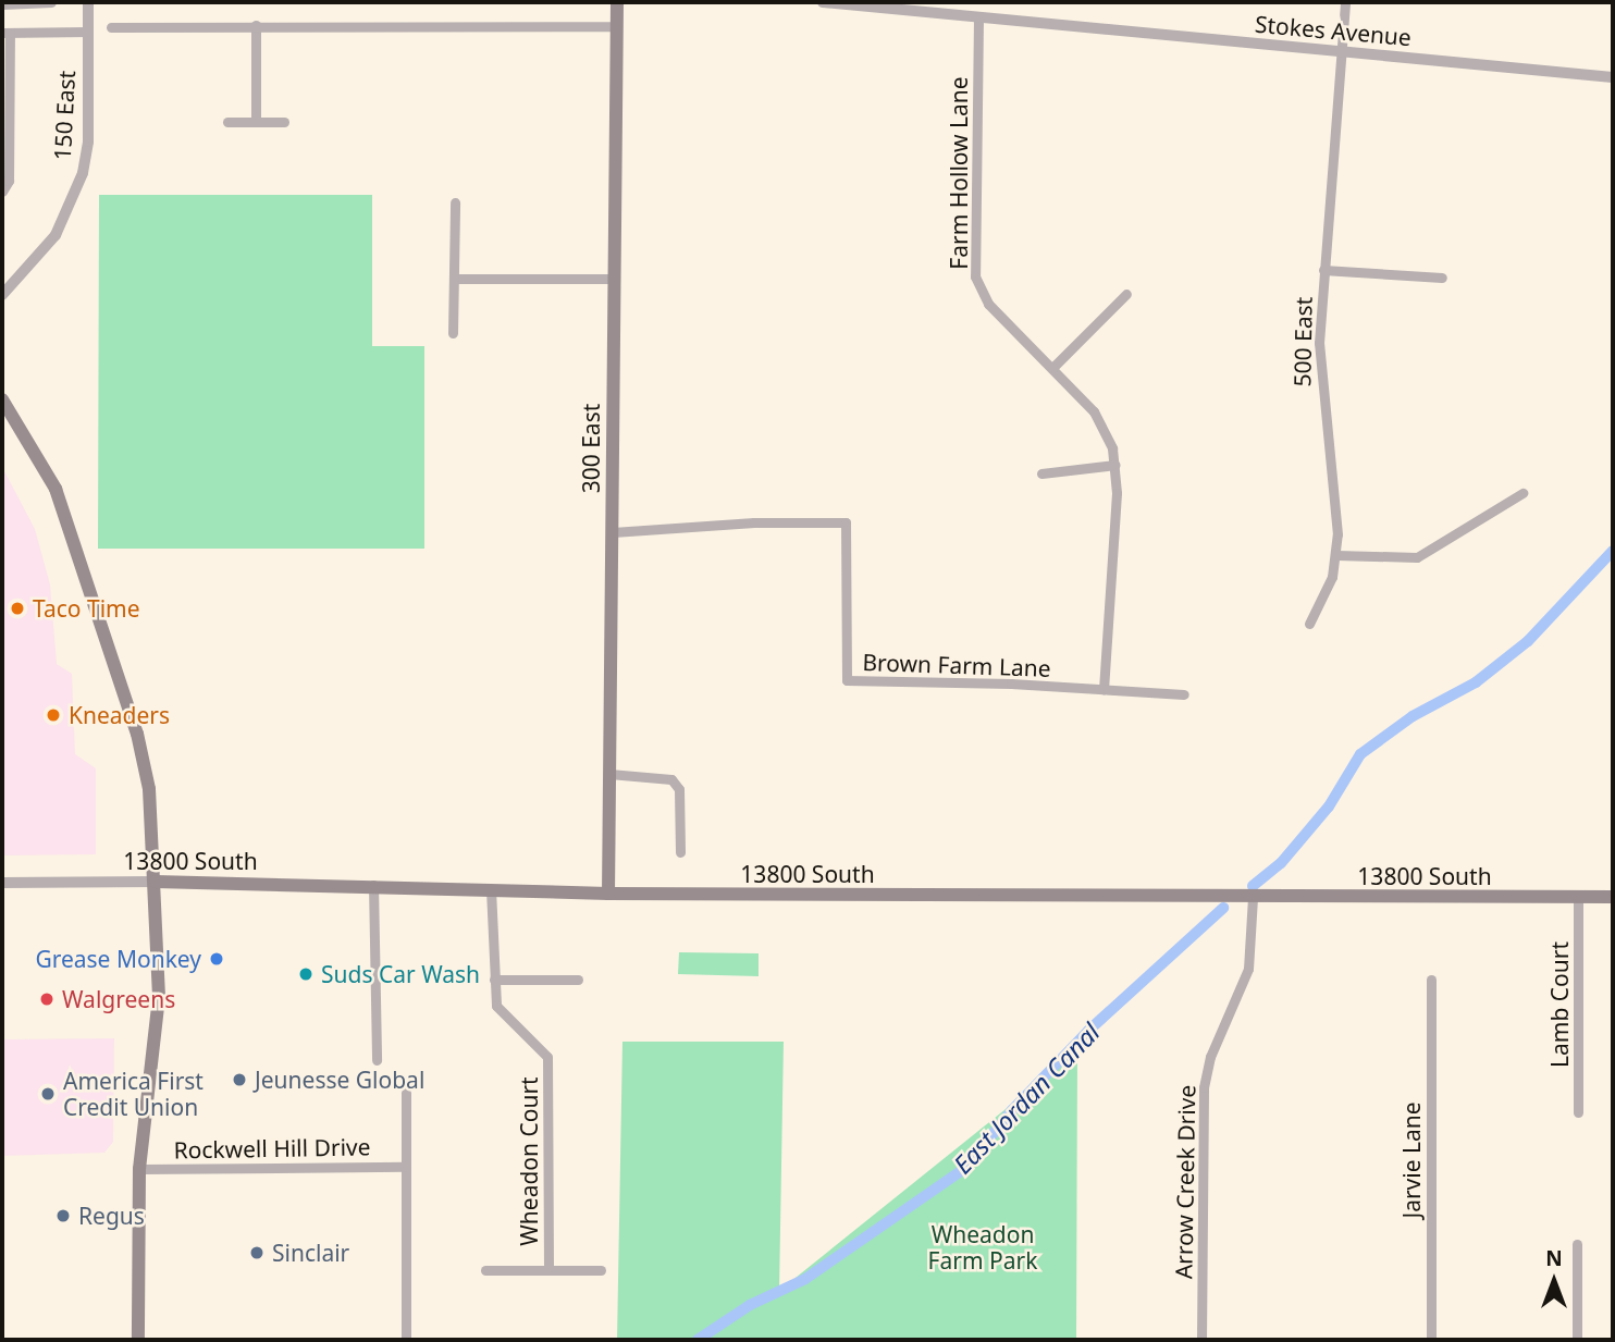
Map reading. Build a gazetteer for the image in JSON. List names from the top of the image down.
{
  "streets": {
    "main road": ["300 East", "13800 South"],
    "street": [
      "Stokes Avenue",
      "150 East",
      "Farm Hollow Lane",
      "500 East",
      "Brown Farm Lane",
      "Lamb Court",
      "Rockwell Hill Drive",
      "Jarvie Lane",
      "Wheadon Court",
      "Arrow Creek Drive"
    ]
  },
  "crossings": [
    ["Stokes Avenue", "Farm Hollow Lane"],
    ["Stokes Avenue", "500 East"],
    ["Farm Hollow Lane", "Brown Farm Lane"],
    ["300 East", "Brown Farm Lane"],
    ["300 East", "13800 South"],
    ["13800 South", "Lamb Court"],
    ["13800 South", "Wheadon Court"],
    ["13800 South", "Arrow Creek Drive"]
  ],
  "water": ["East Jordan Canal"],
  "parks": ["Wheadon Farm Park"],
  "places": [
    "Taco Time",
    "Kneaders",
    "Grease Monkey",
    "Suds Car Wash",
    "Walgreens",
    "Jeunesse Global",
    "America First Credit Union",
    "Regus",
    "Sinclair"
  ],
  "north": "top"
}
